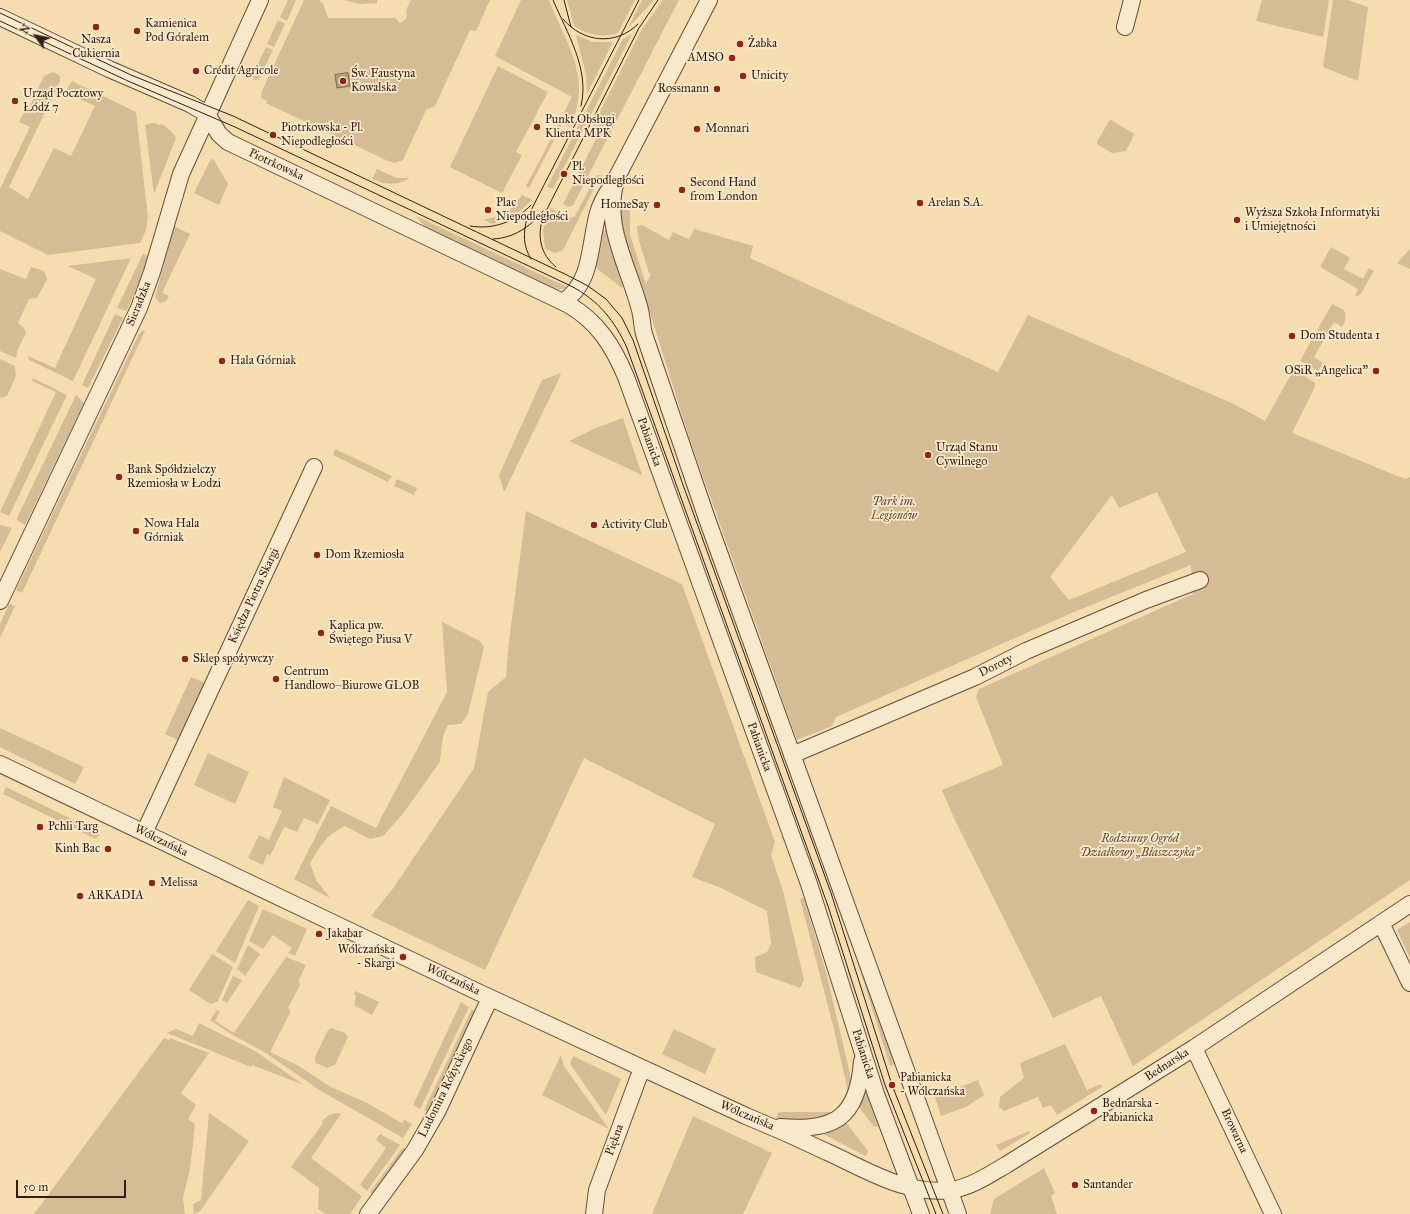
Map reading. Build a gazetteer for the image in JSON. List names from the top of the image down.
{
  "streets": {
    "street": [
      "Piotrkowska",
      "Sieradzka",
      "Pabianicka",
      "Księdza Piotra Skargi",
      "Doroty",
      "Wólczańska",
      "Bednarska",
      "Ludomira Różyckiego",
      "Browarna",
      "Piękna"
    ]
  },
  "crossings": [
    ["Piotrkowska", "Sieradzka"],
    ["Piotrkowska", "Pabianicka"],
    ["Pabianicka", "Wólczańska"],
    ["Pabianicka", "Bednarska"],
    ["Księdza Piotra Skargi", "Wólczańska"],
    ["Wólczańska", "Bednarska"],
    ["Wólczańska", "Ludomira Różyckiego"],
    ["Wólczańska", "Piękna"],
    ["Bednarska", "Browarna"]
  ],
  "parks": ["Park im. Legionów", "Rodzinny Ogród Działkowy „Błaszczyka”"],
  "places": [
    "Nasza Cukiernia",
    "Kamienica Pod Góralem",
    "Żabka",
    "AMSO",
    "Crédit Agricole",
    "Unicity",
    "Św. Faustyna Kowalska",
    "Rossmann",
    "Urząd Pocztowy Łódź 7",
    "Punkt Obsługi Klienta MPK",
    "Monnari",
    "Piotrkowska - Pl. Niepodległości",
    "Pl. Niepodległości",
    "Second Hand from London",
    "Arelan S.A.",
    "HomeSay",
    "Plac Niepodległości",
    "Wyższa Szkoła Informatyki i Umiejętności",
    "Dom Studenta 1",
    "Hala Górniak",
    "OSiR „Angelica”",
    "Urząd Stanu Cywilnego",
    "Bank Spółdzielczy Rzemiosła w Łodzi",
    "Activity Club",
    "Nowa Hala Górniak",
    "Dom Rzemiosła",
    "Kaplica pw. Świętego Piusa V",
    "Sklep spożywczy",
    "Centrum Handlowo–Biurowe GLOB",
    "Pchli Targ",
    "Kinh Bac",
    "Melissa",
    "ARKADIA",
    "Jakabar",
    "Wólczańska - Skargi",
    "Pabianicka - Wólczańska",
    "Bednarska - Pabianicka",
    "Santander"
  ],
  "scale_bar": "50 m",
  "north": "top left"
}
